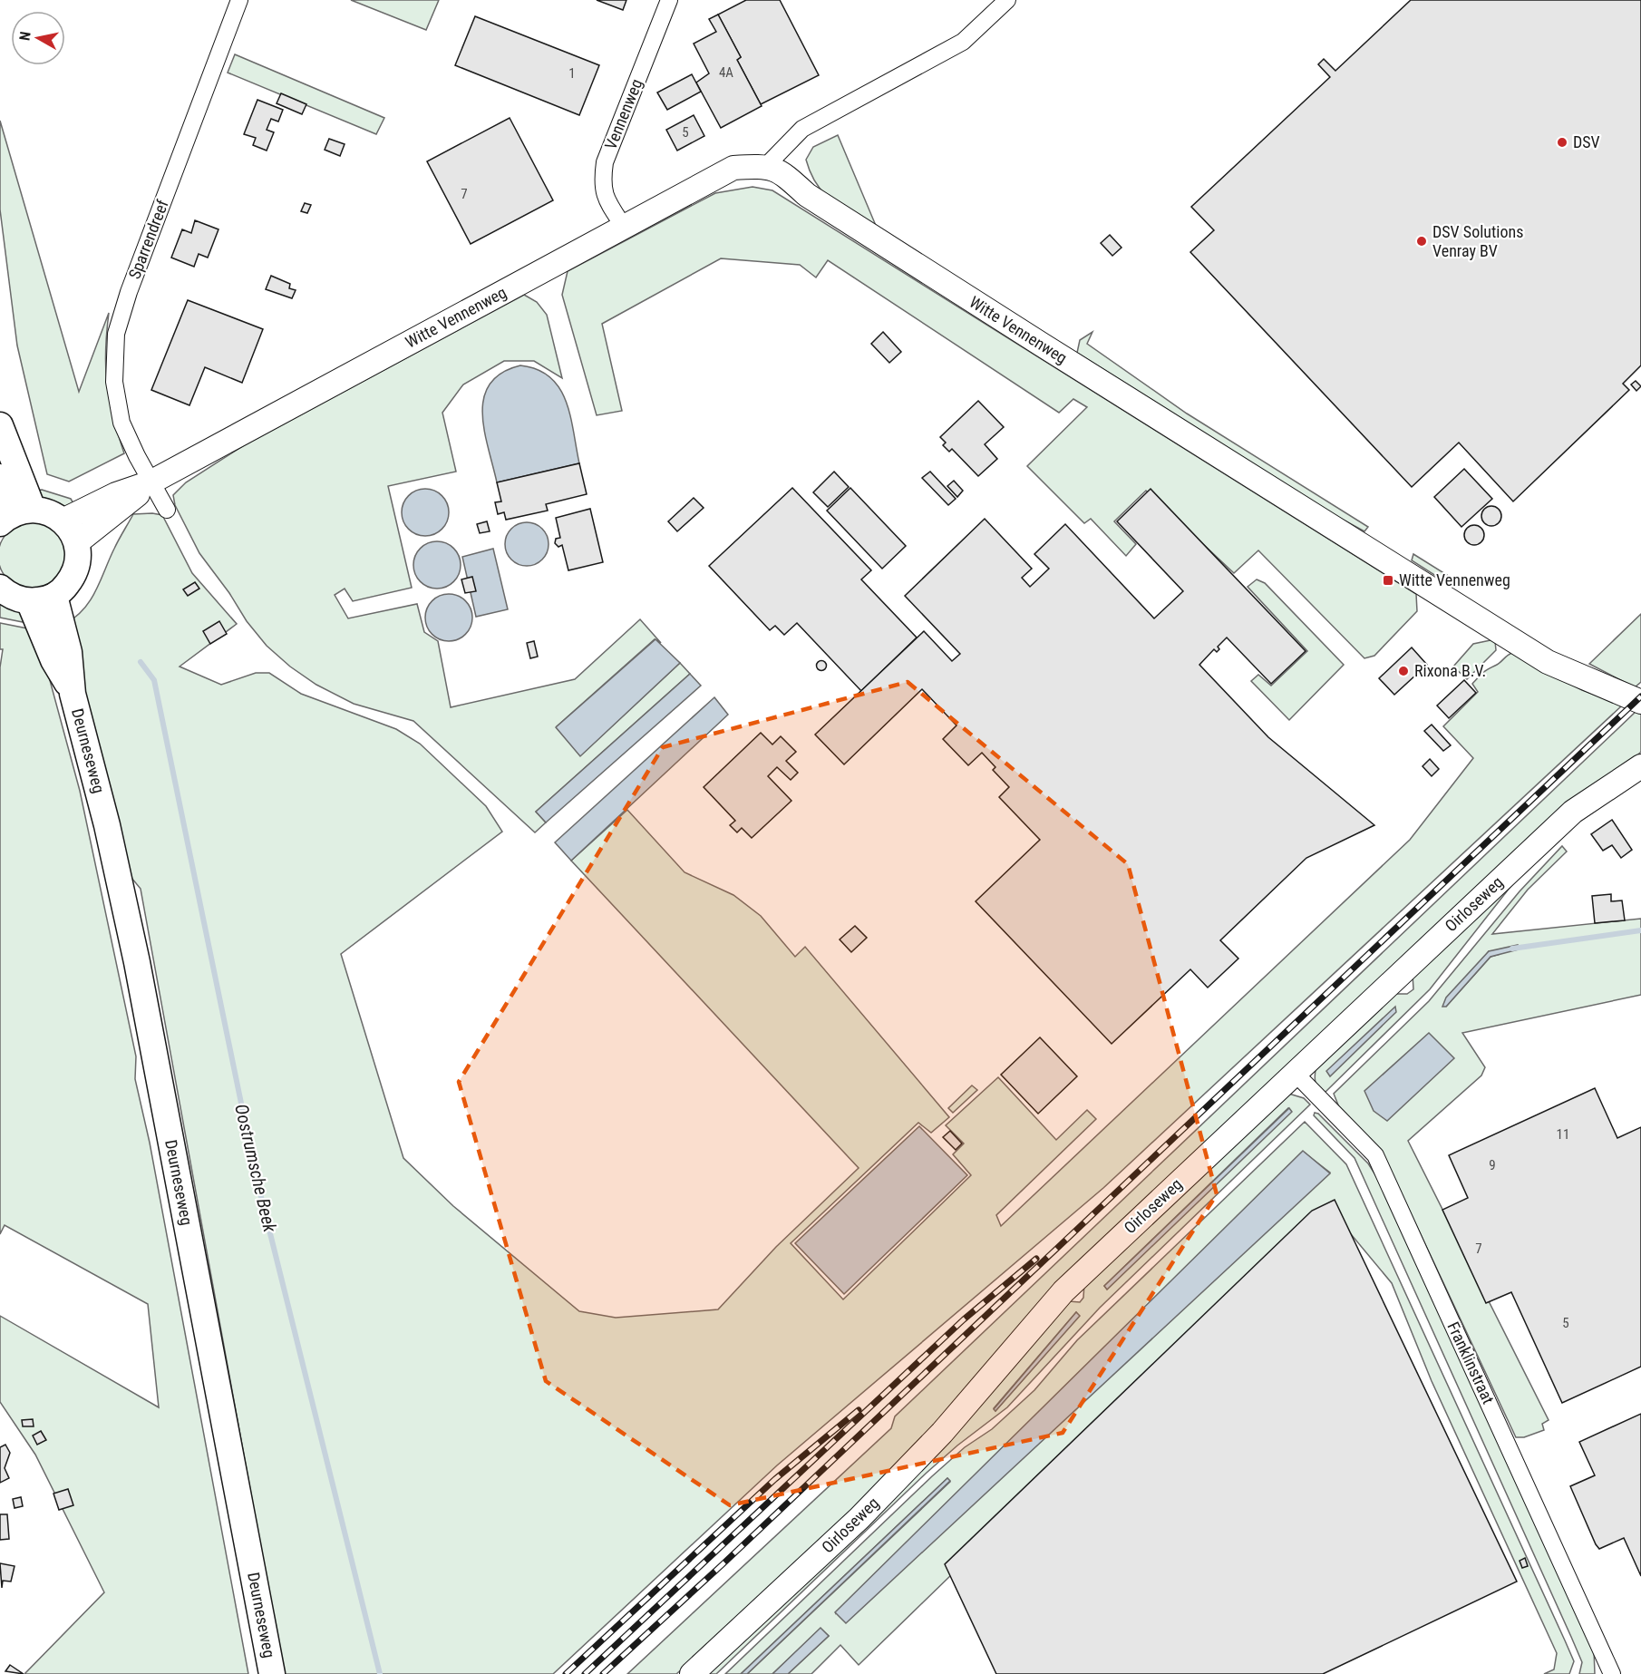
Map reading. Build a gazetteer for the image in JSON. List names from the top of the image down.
{
  "streets": {
    "main road": ["Deurneseweg"],
    "street": [
      "Vennenweg",
      "Sparrendreef",
      "Witte Vennenweg",
      "Oirloseweg",
      "Franklinstraat"
    ]
  },
  "crossings": [
    ["Vennenweg", "Witte Vennenweg"],
    ["Sparrendreef", "Witte Vennenweg"],
    ["Oirloseweg", "Franklinstraat"]
  ],
  "water": ["Oostrumsche Beek"],
  "places": {
    "other": ["DSV", "DSV Solutions Venray BV", "Rixona B.V."],
    "transit": ["Witte Vennenweg"]
  },
  "house_numbers": [
    "4A",
    "1",
    "5",
    "7",
    "11",
    "9",
    "7",
    "5"
  ],
  "north": "left"
}
